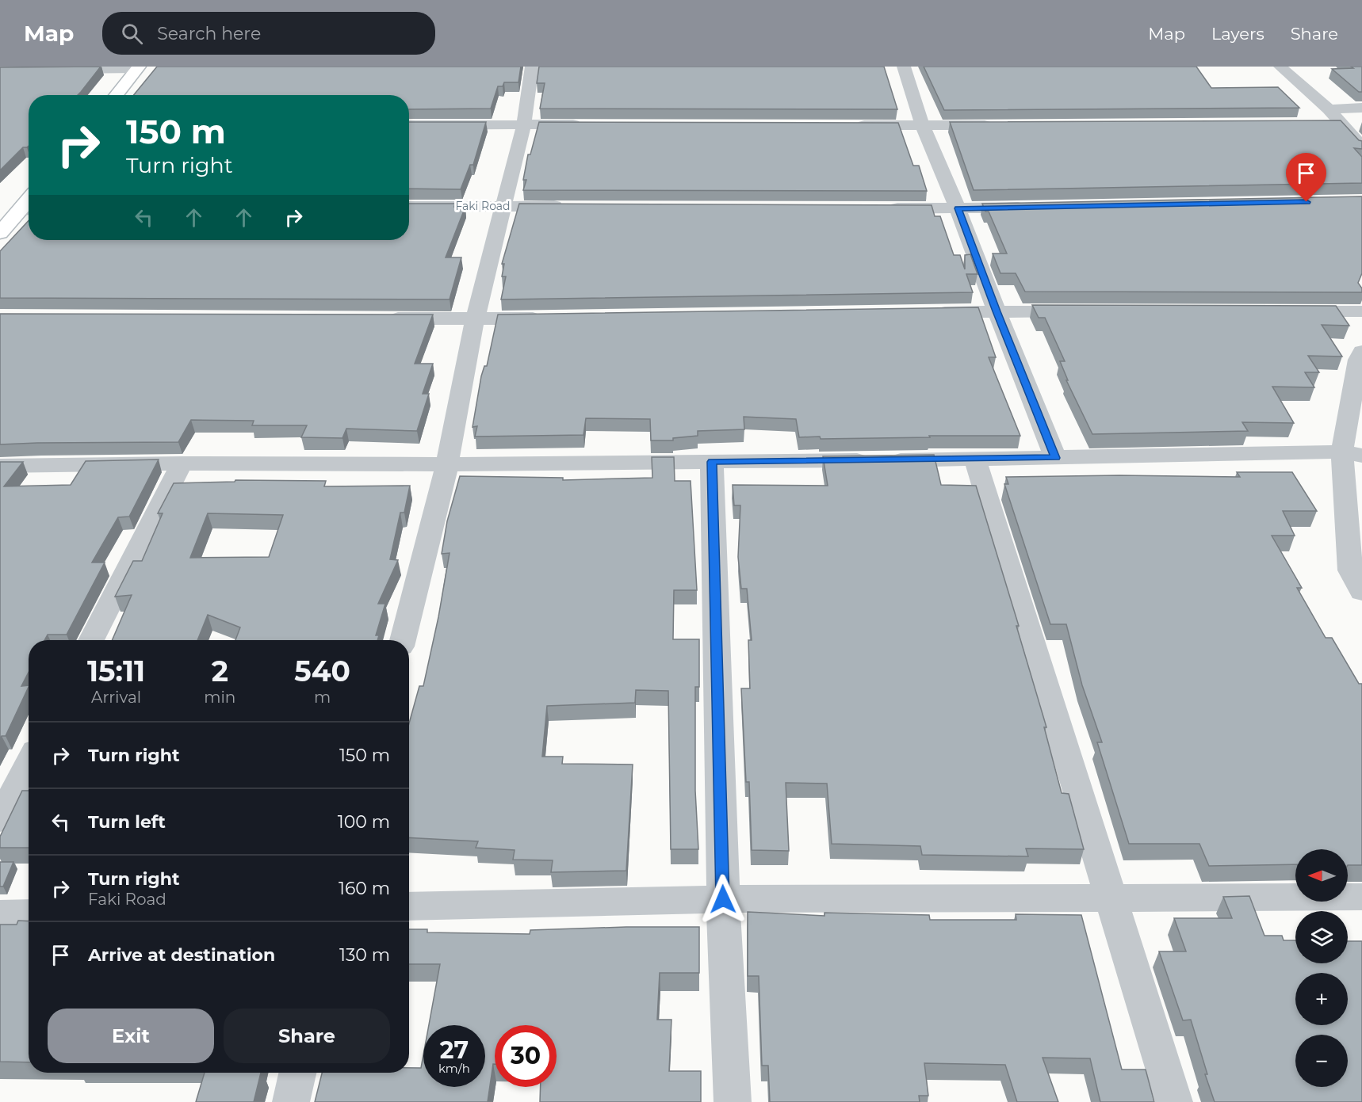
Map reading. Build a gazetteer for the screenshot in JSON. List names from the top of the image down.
{
  "streets": {
    "street": ["Faki Road"]
  },
  "north": "left",
  "page": {
    "header": "Map",
    "search": "Search here",
    "nav": ["Map", "Layers", "Share"],
    "turn": ["150 m", "Turn right"],
    "eta": [
      "15:11",
      "Arrival",
      "2",
      "min",
      "540",
      "m"
    ],
    "list": [
      {
        "name": "Turn right",
        "value": "150 m"
      },
      {
        "name": "Turn left",
        "value": "100 m"
      },
      {
        "name": "Turn right",
        "note": "Faki Road",
        "value": "160 m"
      },
      {
        "name": "Arrive at destination",
        "value": "130 m"
      }
    ],
    "map_buttons": ["+", "−"],
    "buttons": ["Exit", "Share"],
    "speed": "27 km/h",
    "limit": "30"
  }
}
